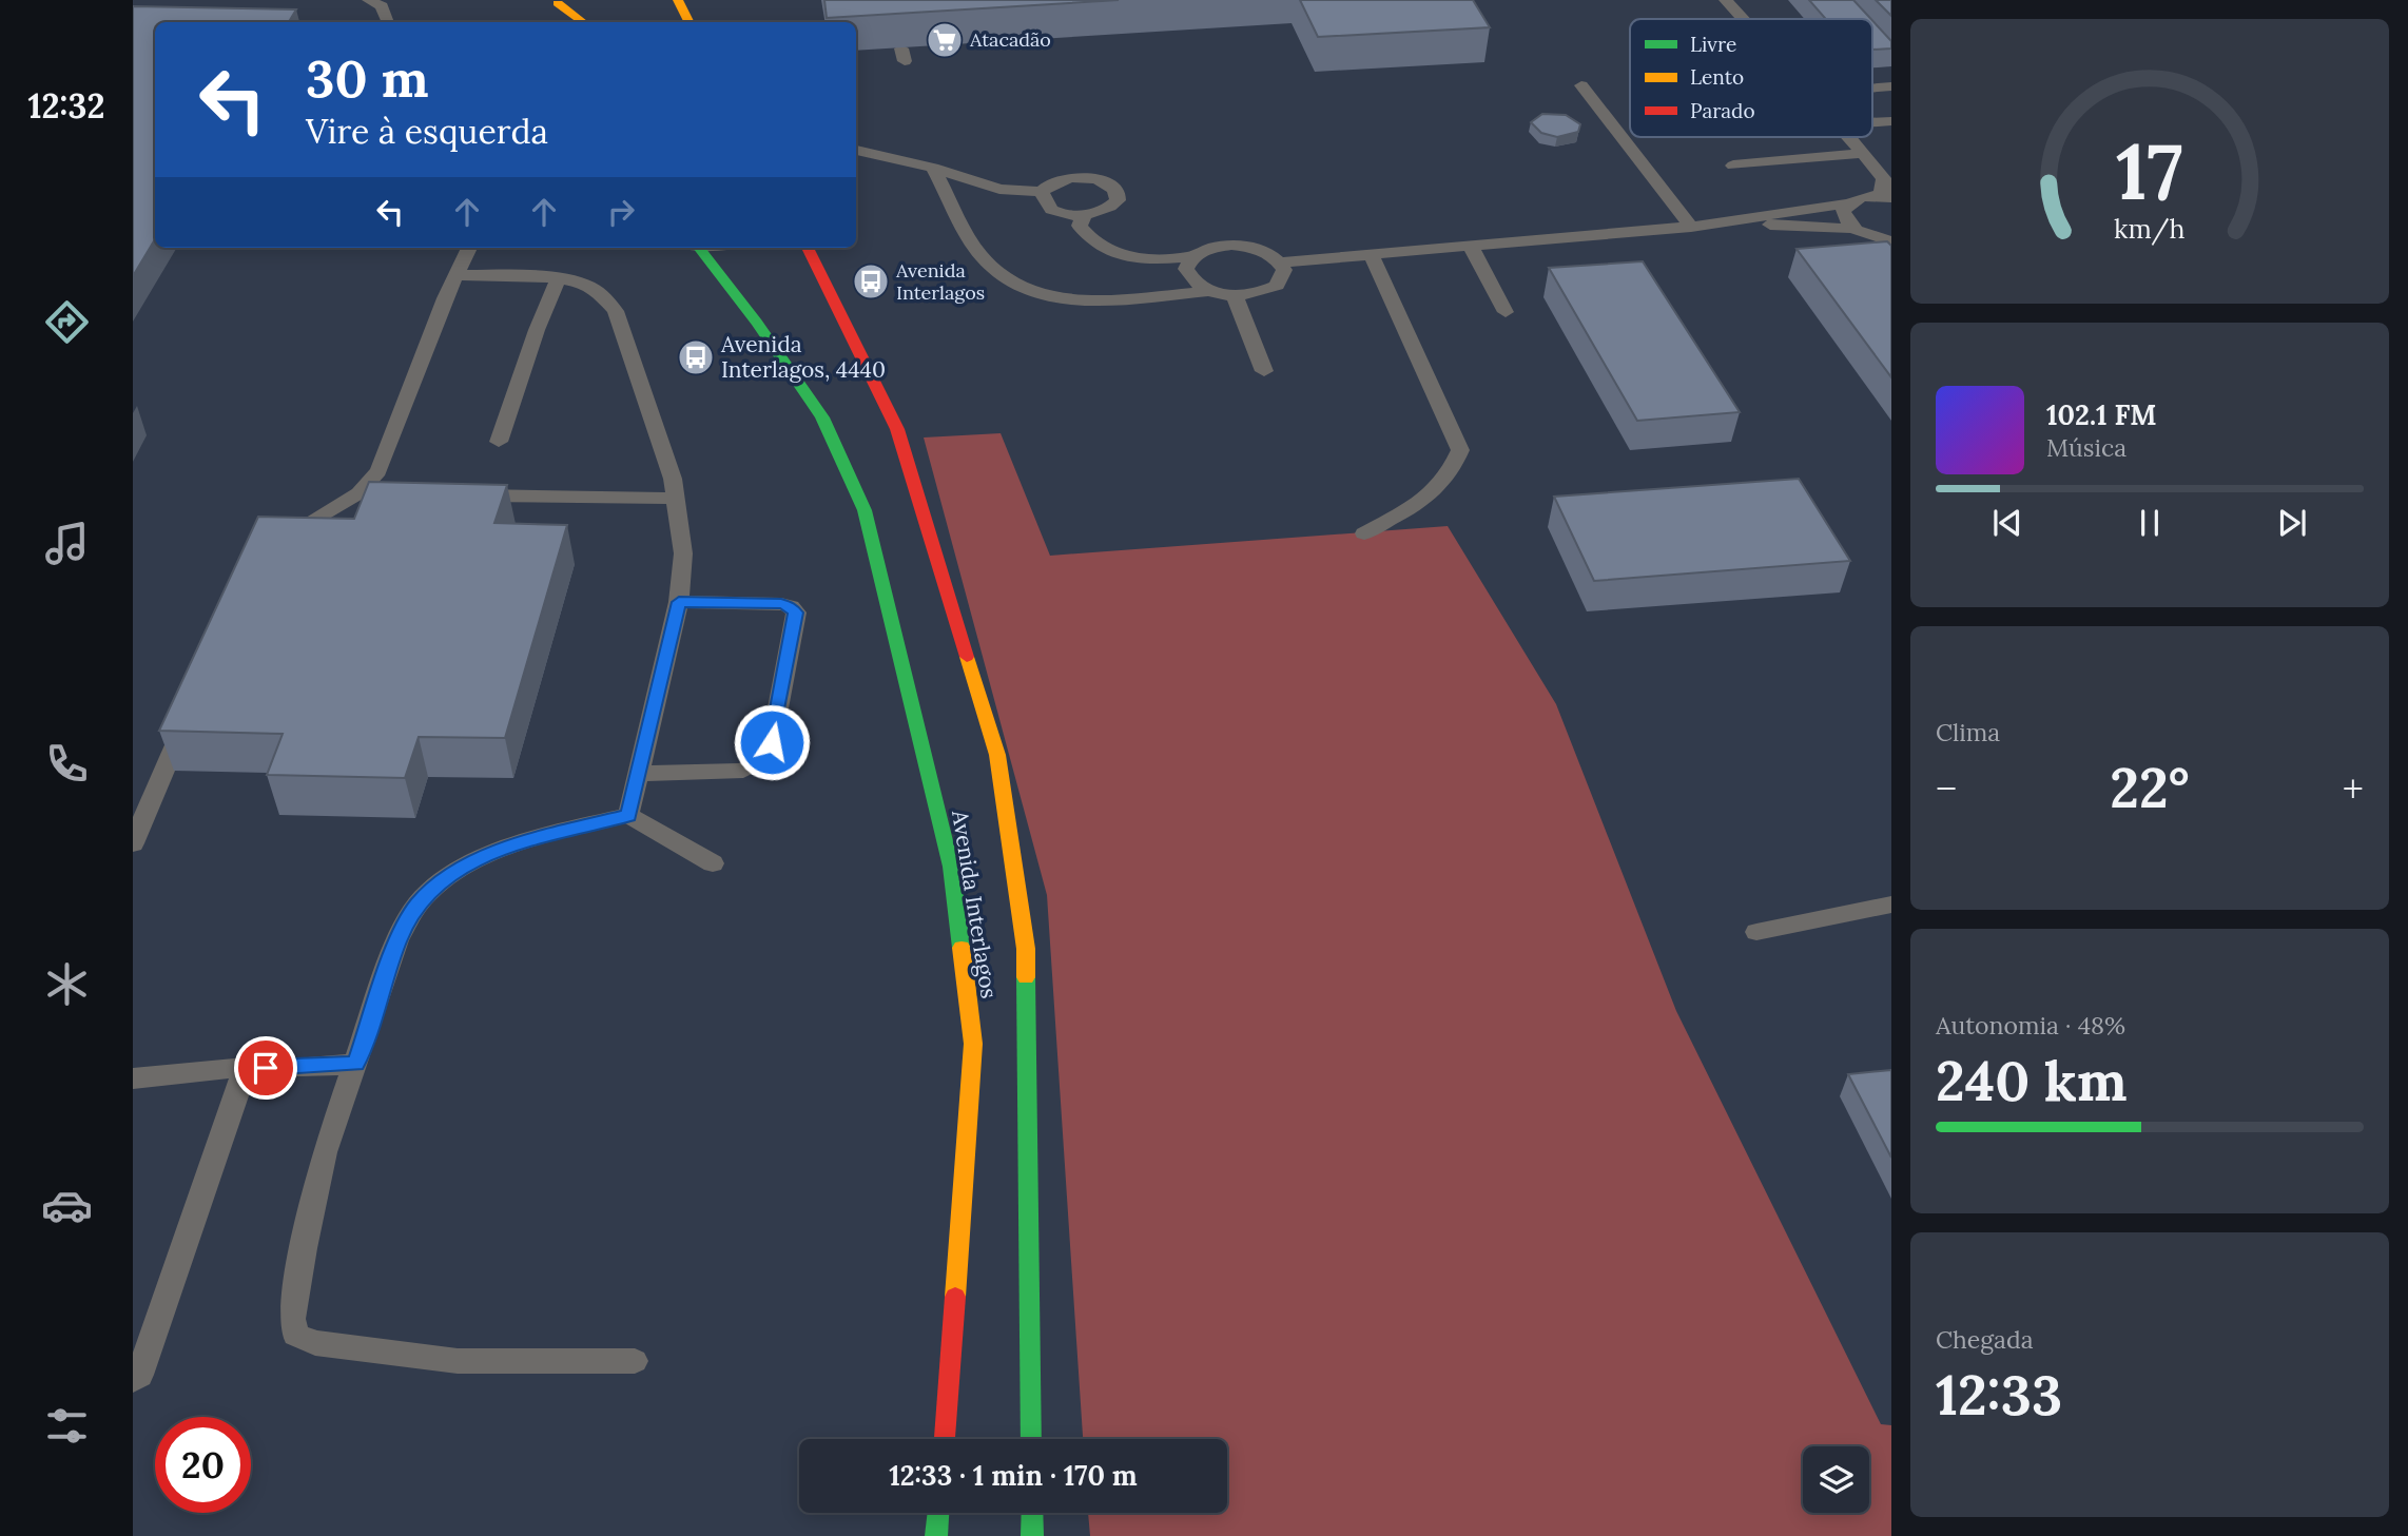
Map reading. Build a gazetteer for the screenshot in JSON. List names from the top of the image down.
{
  "streets": {
    "main road": ["Avenida Interlagos"]
  },
  "places": {
    "supermarket": ["Atacadão"],
    "bus stop": ["Avenida Interlagos", "Avenida Interlagos, 4440"]
  },
  "legend": ["Livre", "Lento", "Parado"],
  "page": {
    "tabs": "12:32",
    "turn": ["30 m", "Vire à esquerda"],
    "song": ["102.1 FM", "Música"],
    "tile": [
      "Clima",
      ["Autonomia · 48%", "240 km"],
      ["Chegada", "12:33"]
    ],
    "heat": ["−", "22°", "+"],
    "limit": "20",
    "trip": "12:33 · 1 min · 170 m",
    "gauge": ["17", "km/h"]
  }
}
